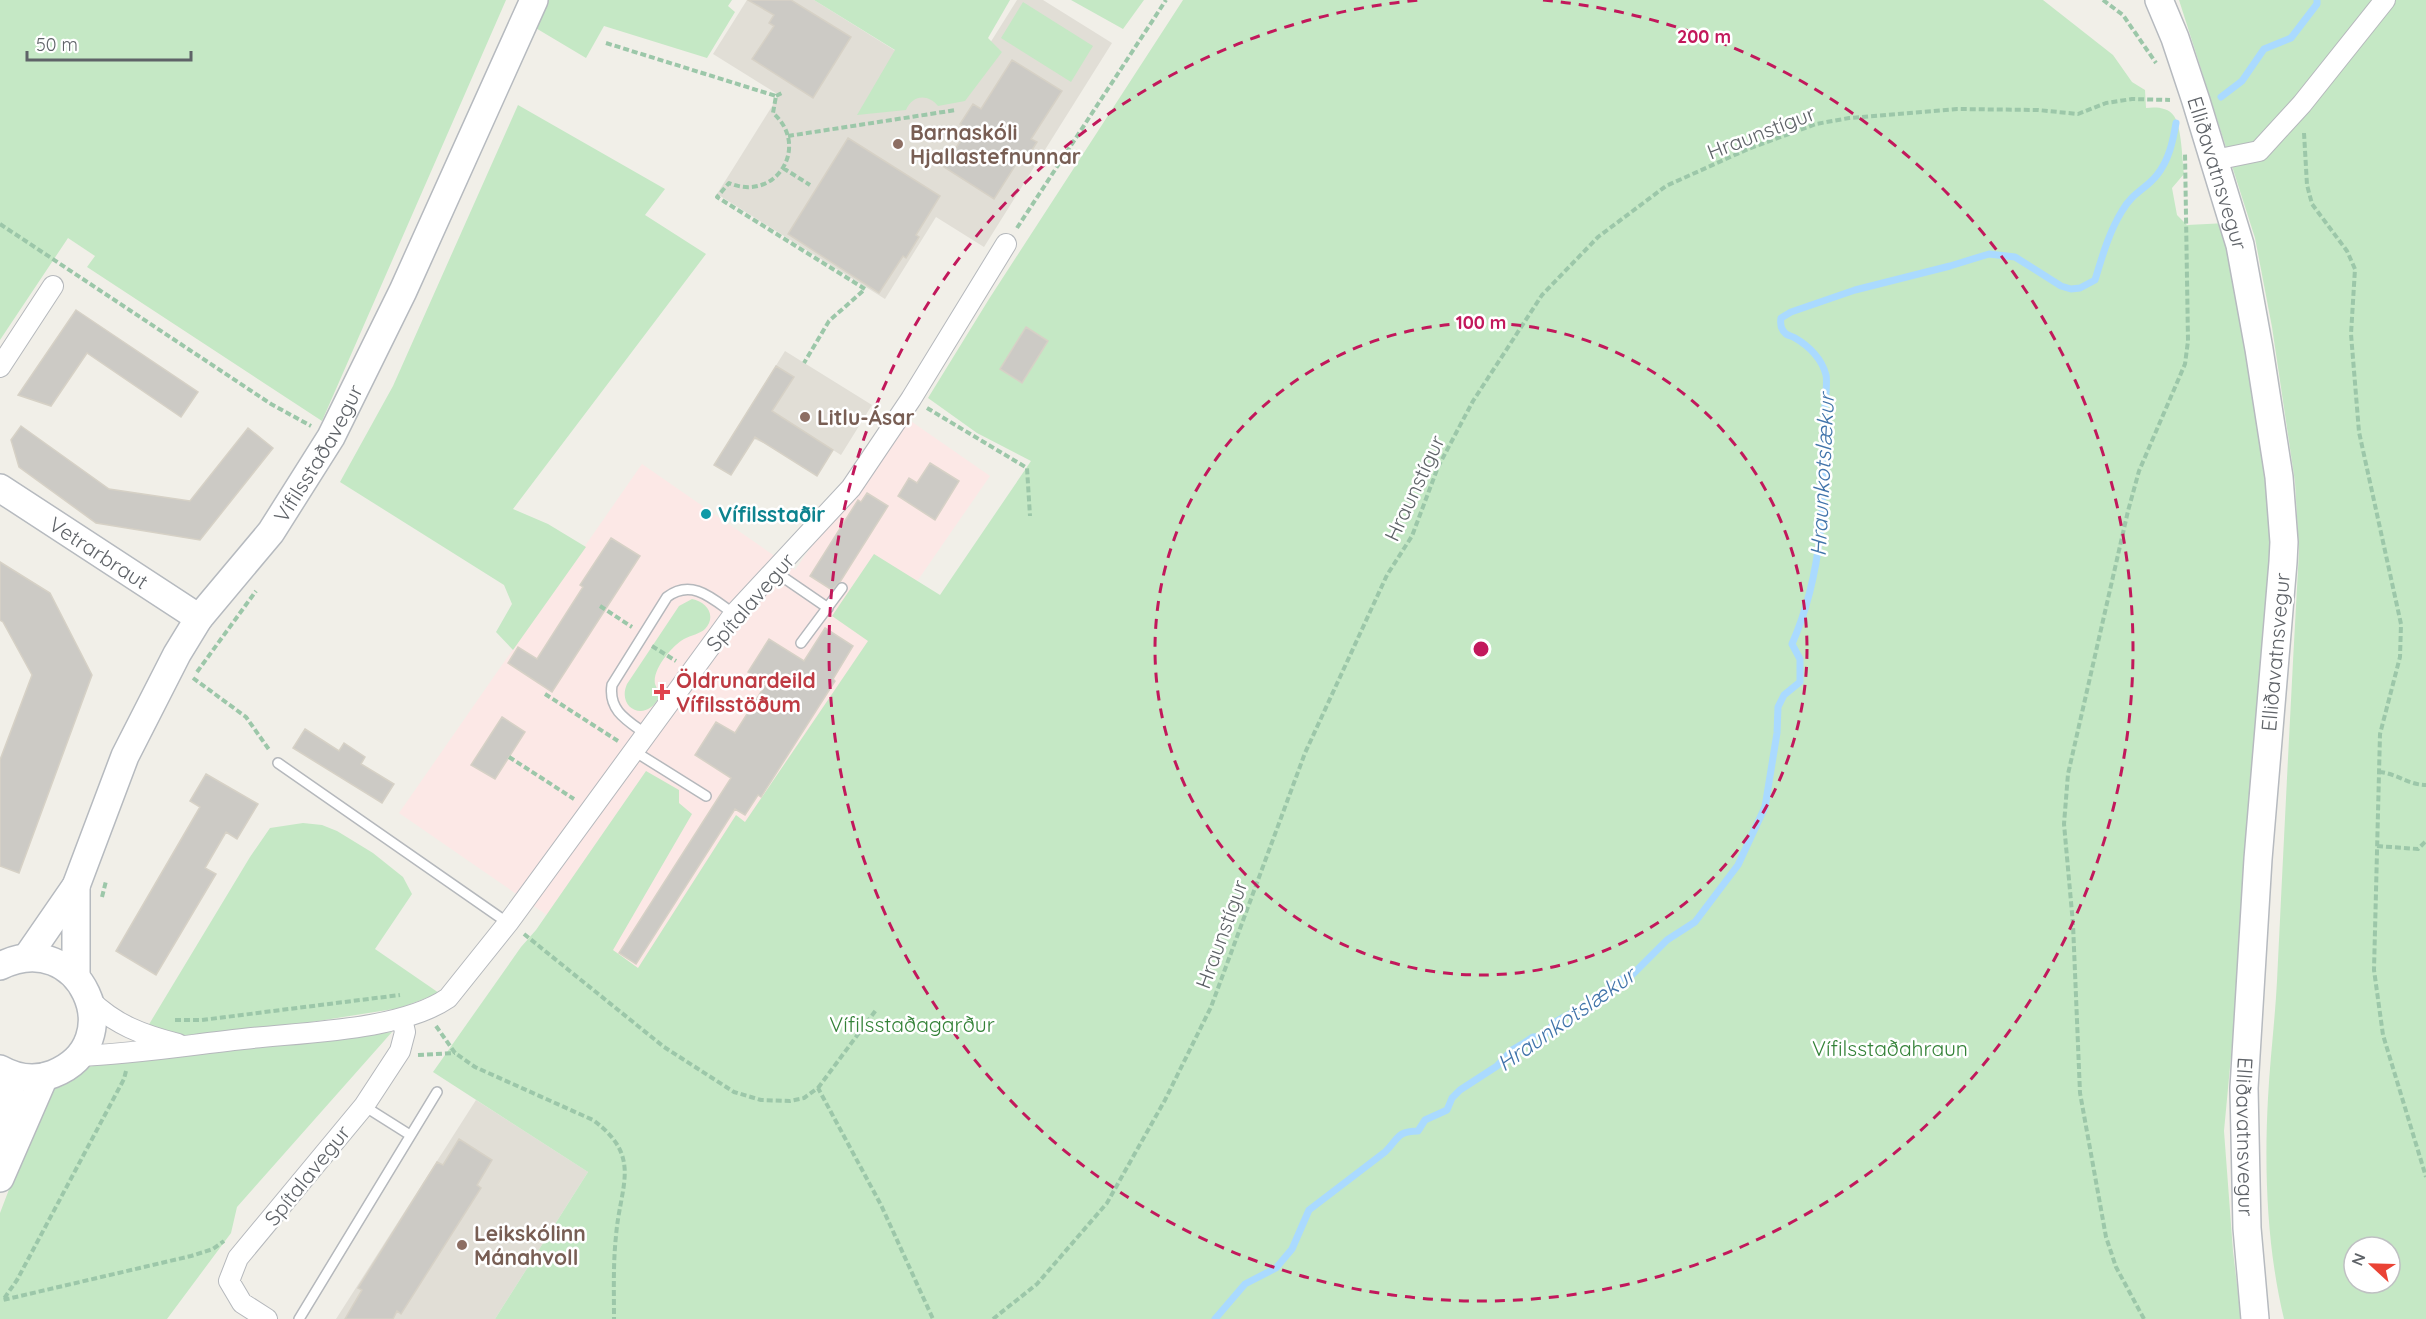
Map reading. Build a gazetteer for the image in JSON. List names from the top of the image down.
{
  "streets": {
    "main road": ["Elliðavatnsvegur", "Vífilsstaðavegur", "Vetrarbraut"],
    "street": ["Spítalavegur"],
    "path": ["Hraunstígur"]
  },
  "crossings": [
    ["Vífilsstaðavegur", "Vetrarbraut"],
    ["Vífilsstaðavegur", "Spítalavegur"]
  ],
  "water": ["Hraunkotslækur"],
  "parks": ["Vífilsstaðagarður", "Vífilsstaðahraun"],
  "places": {
    "other": [
      "Barnaskóli Hjallastefnunnar",
      "Litlu-Ásar",
      "Vífilsstaðir",
      "Leikskólinn Mánahvoll"
    ],
    "health": ["Öldrunardeild Vífilsstöðum"]
  },
  "scale_bar": "50 m",
  "north": "left",
  "rings": ["200 m", "100 m"]
}
